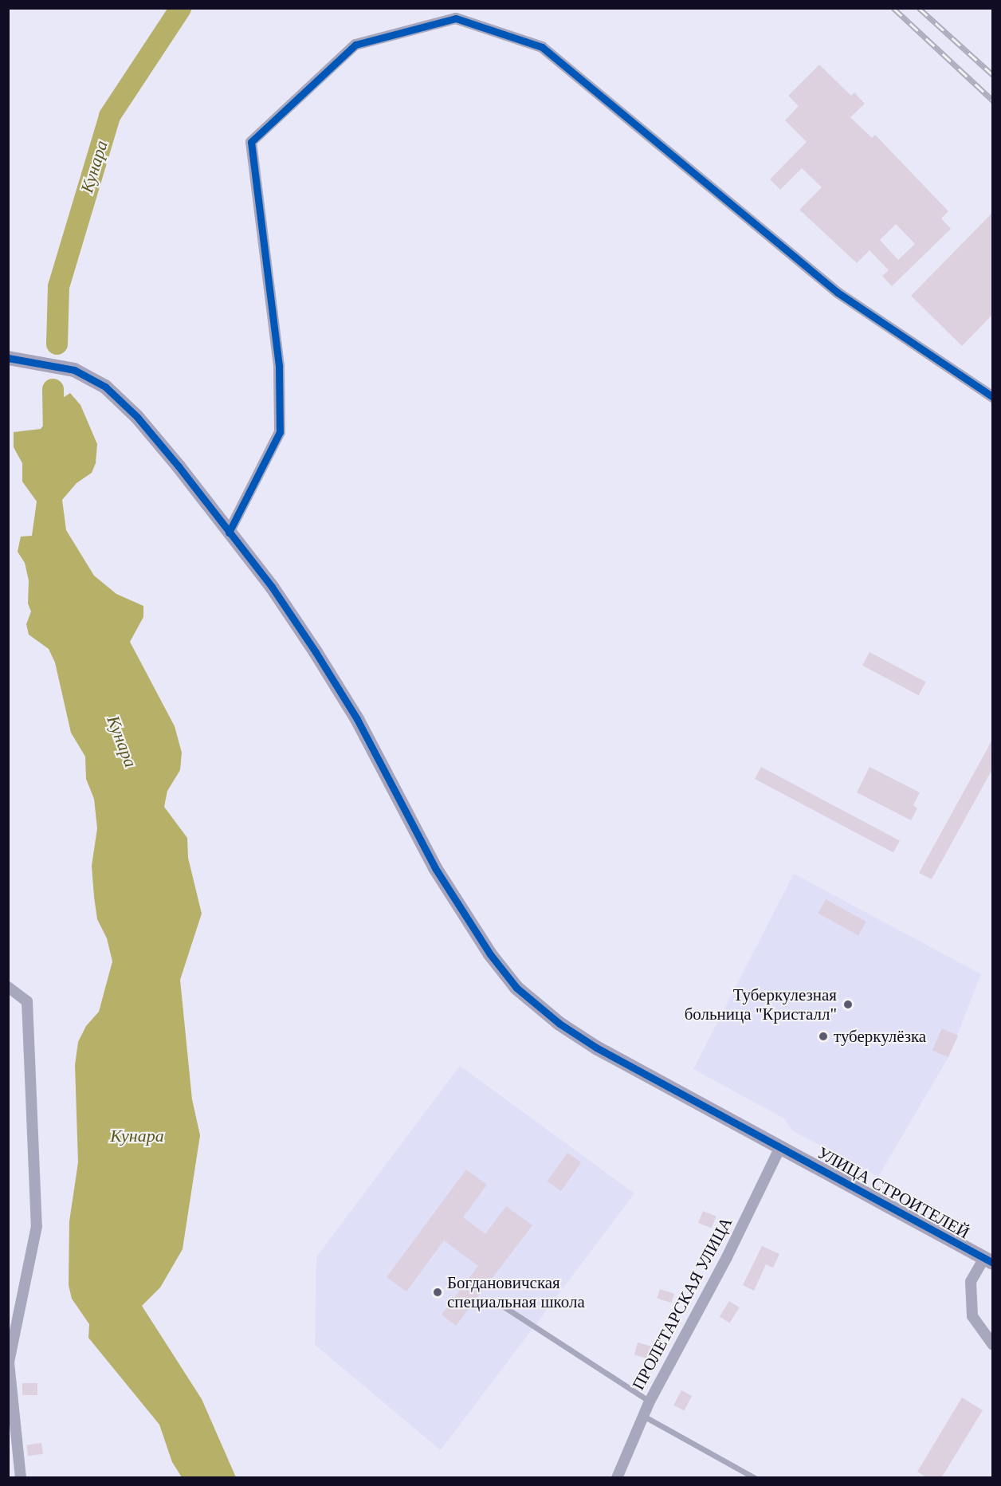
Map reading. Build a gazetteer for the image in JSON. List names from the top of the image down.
{
  "streets": {
    "street": ["УЛИЦА СТРОИТЕЛЕЙ", "ПРОЛЕТАРСКАЯ УЛИЦА"]
  },
  "crossings": [
    ["УЛИЦА СТРОИТЕЛЕЙ", "ПРОЛЕТАРСКАЯ УЛИЦА"]
  ],
  "water": ["Кунара"],
  "places": ["Туберкулезная больница \"Кристалл\"", "туберкулёзка", "Богдановичская специальная школа"]
}
